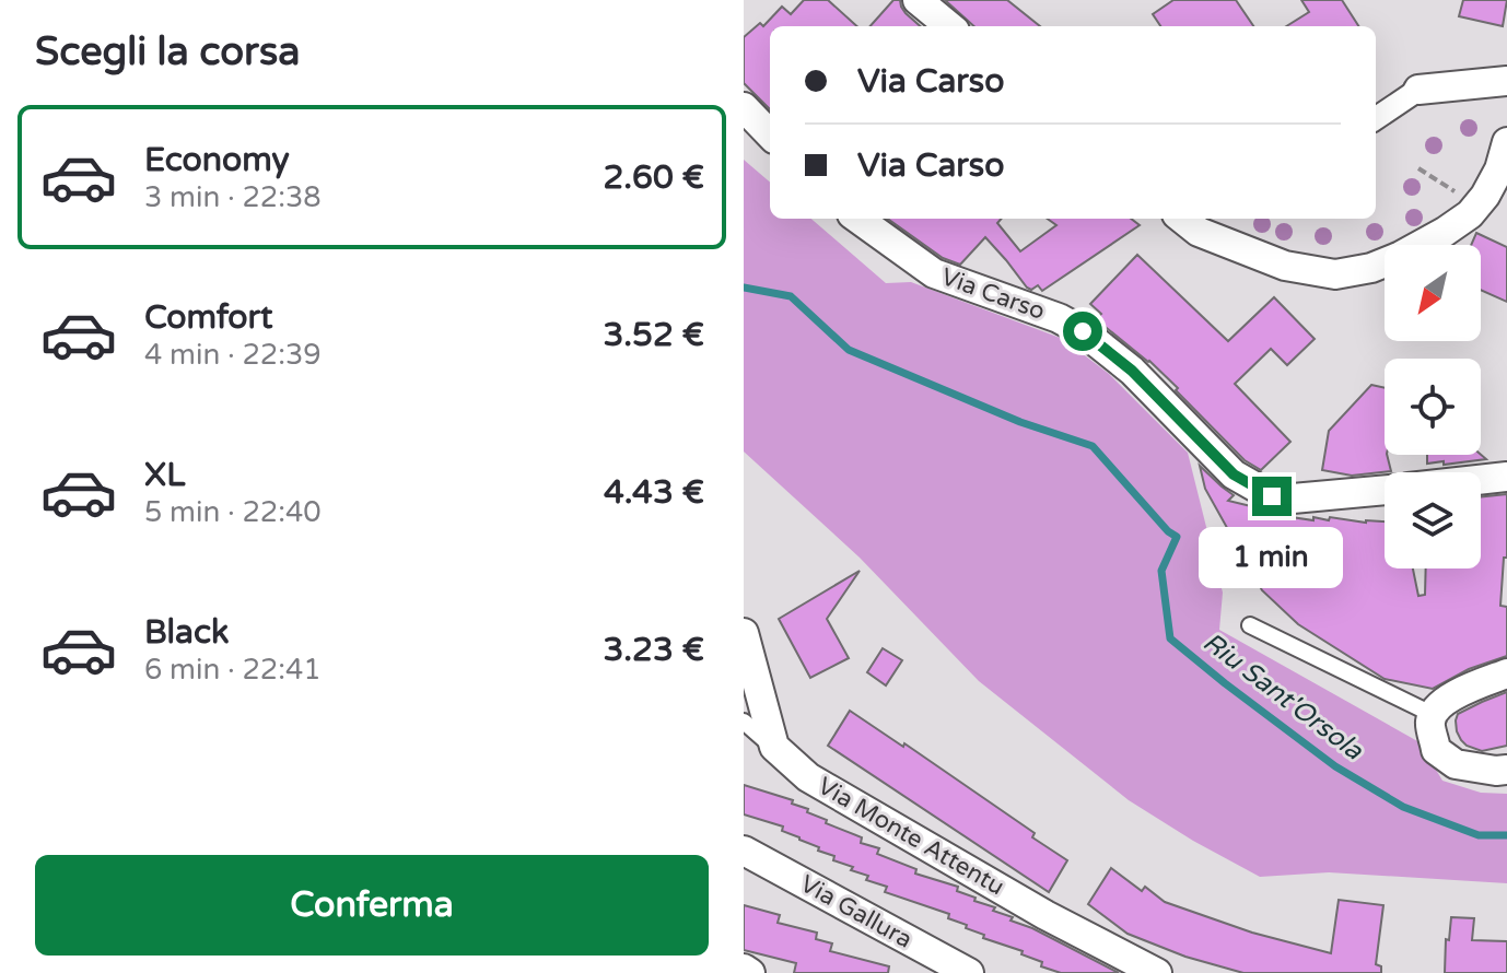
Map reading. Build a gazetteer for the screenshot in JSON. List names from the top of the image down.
{
  "streets": {
    "street": ["Via Carso", "Via Monte Attentu", "Via Gallura"]
  },
  "water": ["Riu Sant'Orsola"],
  "north": "bottom left",
  "page": {
    "heading": "Scegli la corsa",
    "banner": ["Via Carso", "Via Carso"],
    "list": [
      {
        "name": "Economy",
        "note": "3 min · 22:38",
        "value": "2.60 €"
      },
      {
        "name": "Comfort",
        "note": "4 min · 22:39",
        "value": "3.52 €"
      },
      {
        "name": "XL",
        "note": "5 min · 22:40",
        "value": "4.43 €"
      },
      {
        "name": "Black",
        "note": "6 min · 22:41",
        "value": "3.23 €"
      }
    ],
    "bubble": "1 min",
    "buttons": "Conferma"
  }
}
